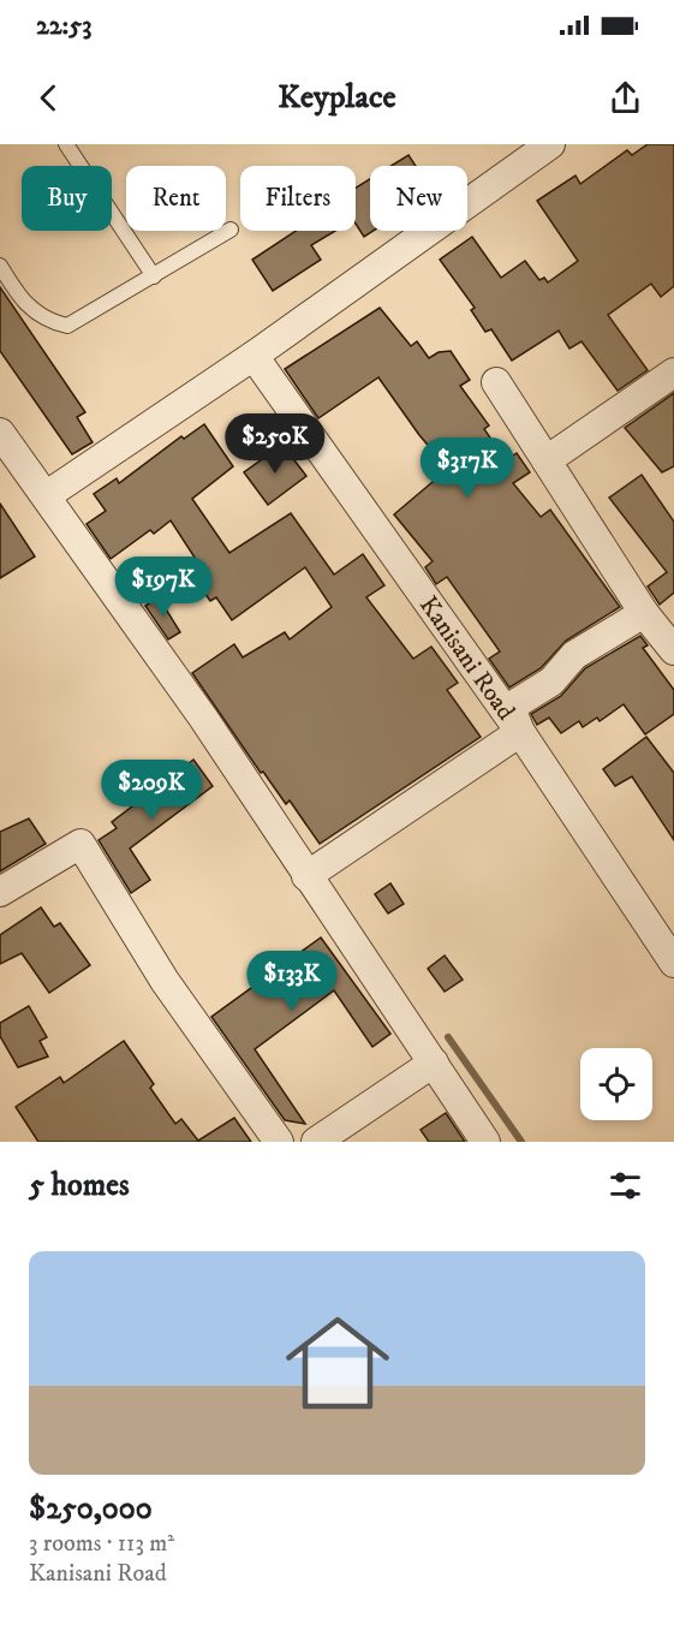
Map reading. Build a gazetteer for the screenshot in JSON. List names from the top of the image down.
{
  "streets": {
    "street": ["Kanisani Road"]
  },
  "page": {
    "status": "22:53",
    "header": "Keyplace",
    "chip": [
      "Buy",
      "Rent",
      "Filters",
      "New"
    ],
    "price": [
      "$250K",
      "$317K",
      "$197K",
      "$209K",
      "$133K"
    ],
    "heading": "5 homes",
    "list": [
      {
        "name": "$250,000",
        "note": "3 rooms · 113 m² · Kanisani Road"
      }
    ]
  }
}
